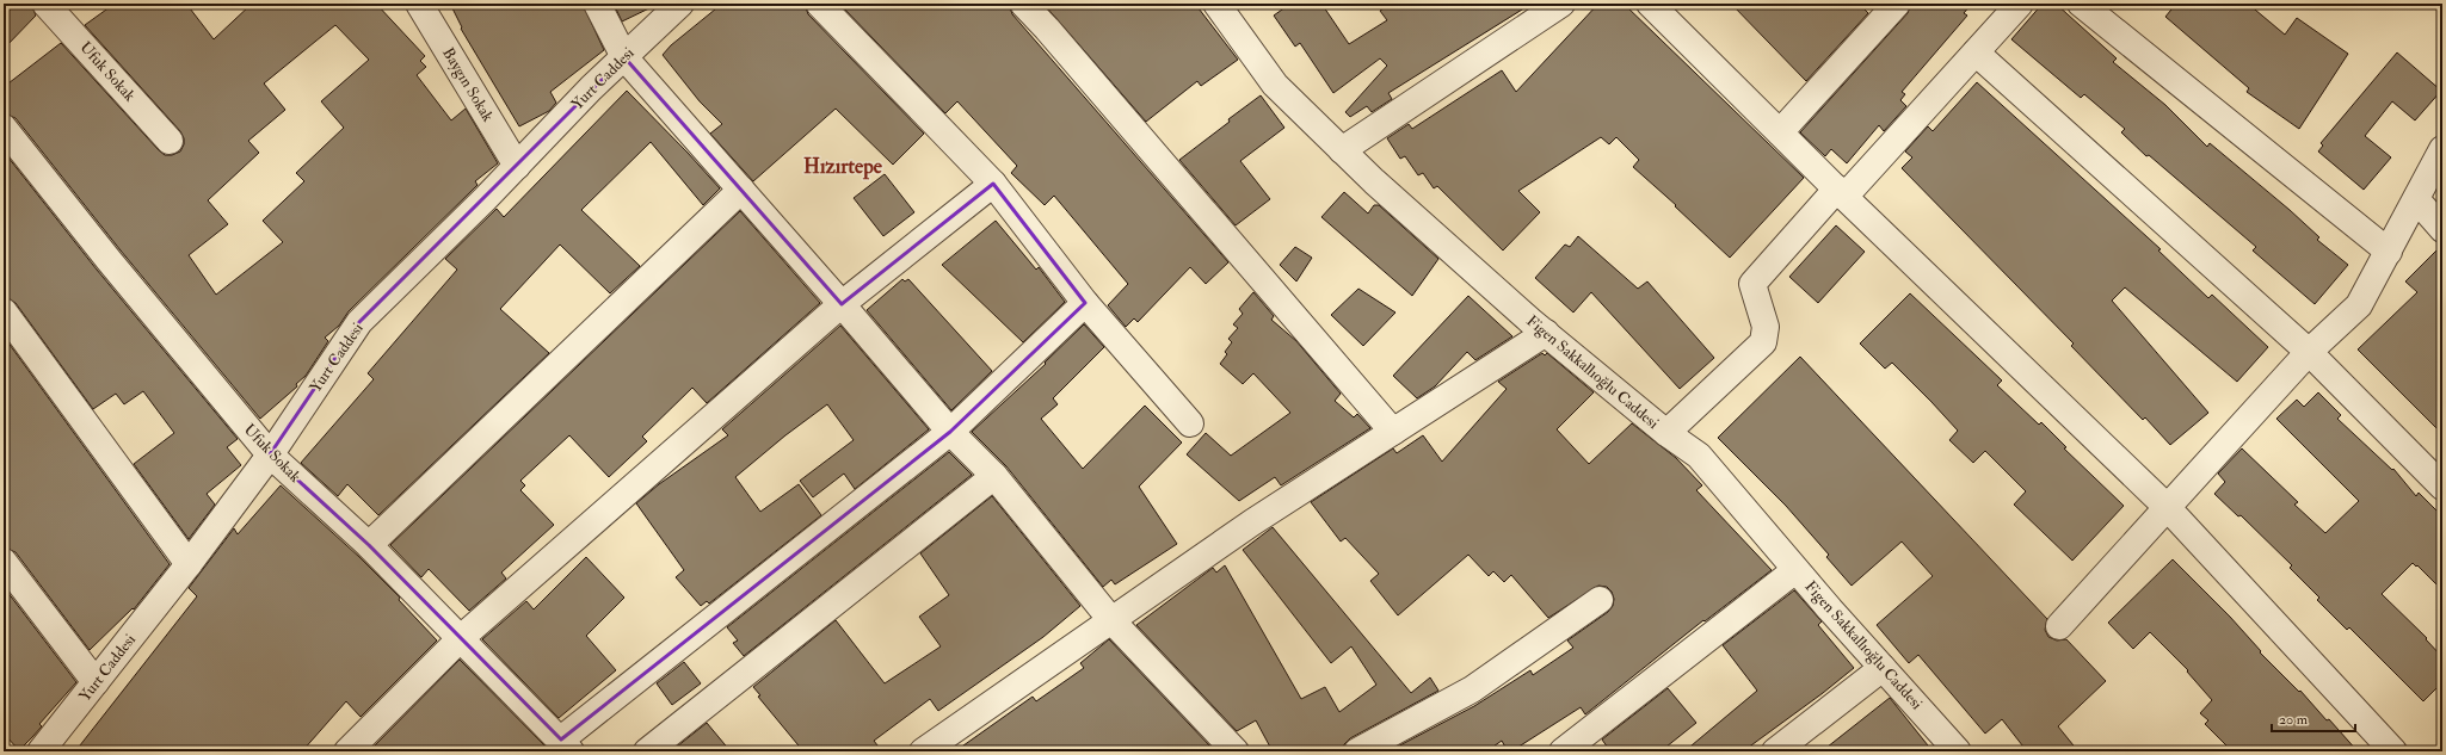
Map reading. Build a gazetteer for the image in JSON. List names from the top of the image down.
{
  "streets": {
    "street": [
      "Ufuk Sokak",
      "Yurt Caddesi",
      "Baygın Sokak",
      "Figen Sakkallıoğlu Caddesi"
    ]
  },
  "crossings": [
    ["Ufuk Sokak", "Yurt Caddesi"],
    ["Yurt Caddesi", "Baygın Sokak"]
  ],
  "districts": ["Hızırtepe"],
  "scale_bar": "20 m"
}
